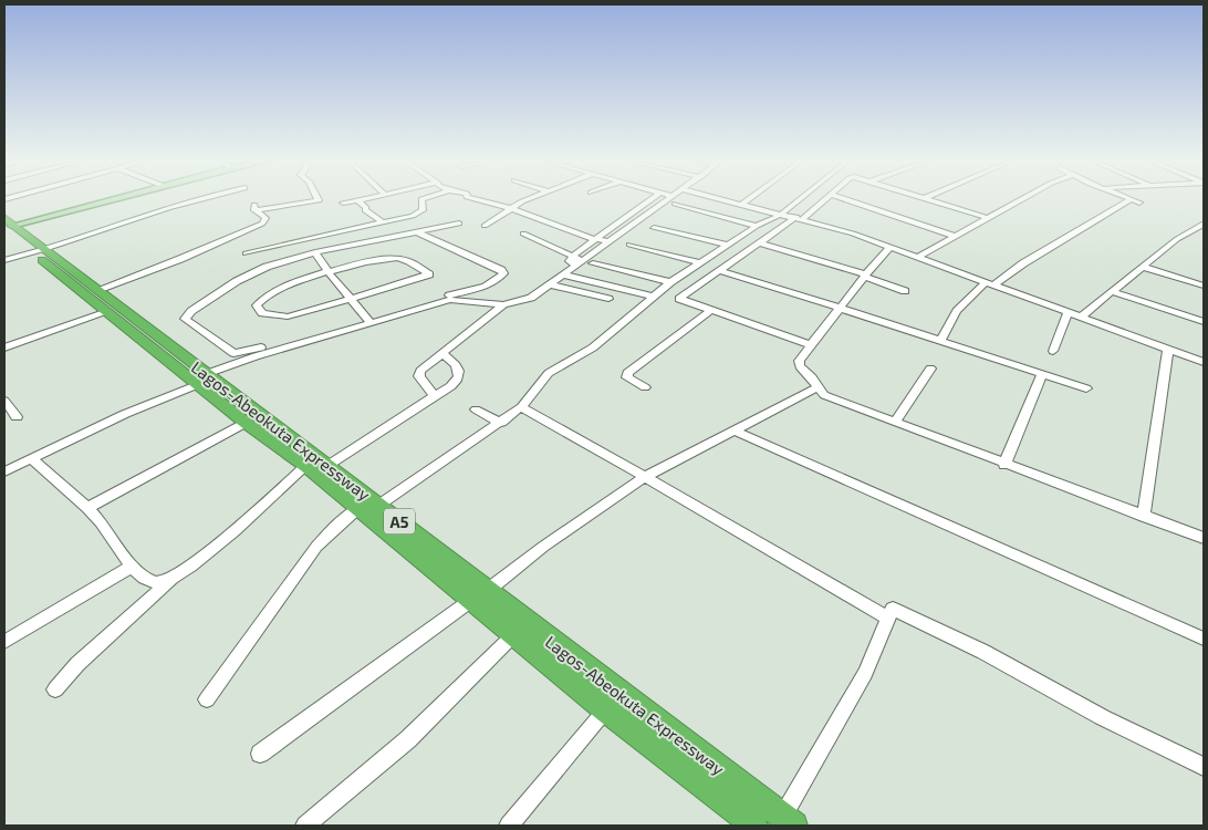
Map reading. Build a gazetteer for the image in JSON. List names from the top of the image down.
{
  "streets": {
    "highway": ["Lagos-Abeokuta Expressway", "A5"]
  }
}
